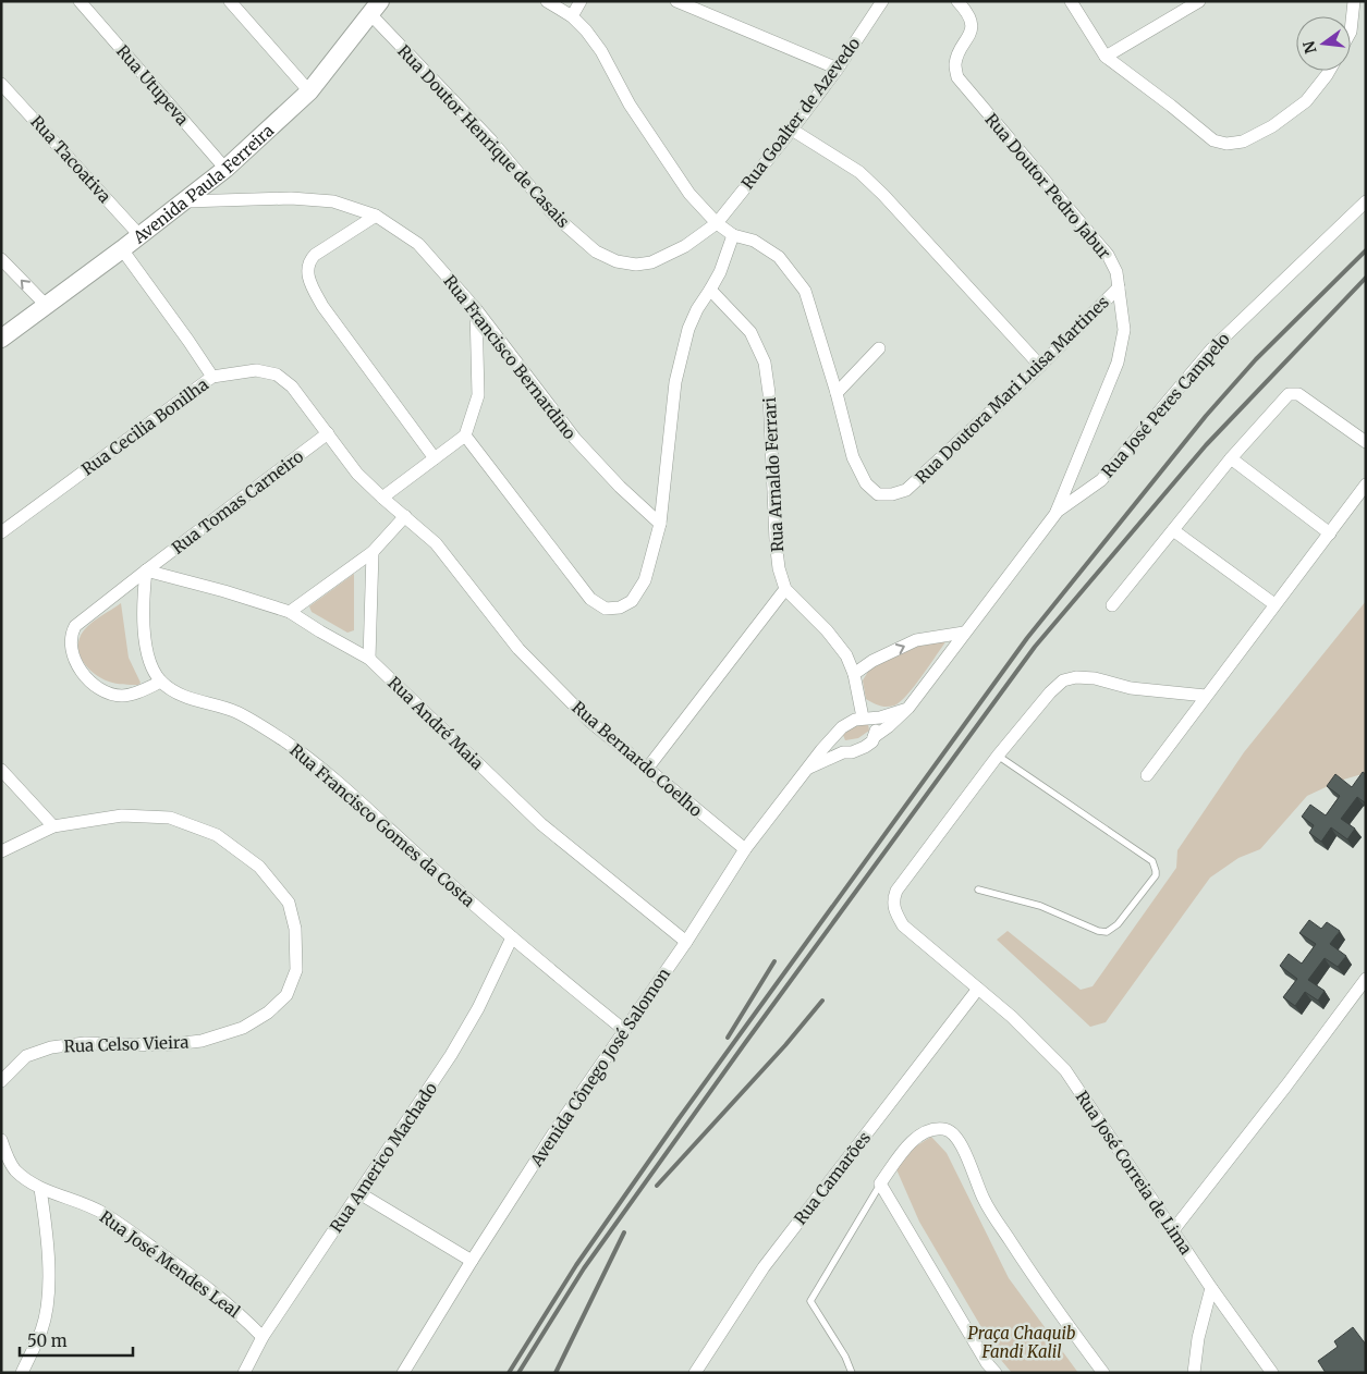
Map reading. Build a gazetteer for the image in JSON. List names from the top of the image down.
{
  "streets": {
    "main road": ["Avenida Paula Ferreira"],
    "street": [
      "Rua Utupeva",
      "Rua Goalter de Azevedo",
      "Rua Doutor Henrique de Casais",
      "Rua Tacoativa",
      "Rua Doutor Pedro Jabur",
      "Rua Francisco Bernardino",
      "Rua Doutora Mari Luisa Martines",
      "Rua José Peres Campelo",
      "Rua Cecilia Bonilha",
      "Rua Arnaldo Ferrari",
      "Rua Tomas Carneiro",
      "Rua André Maia",
      "Rua Bernardo Coelho",
      "Rua Francisco Gomes da Costa",
      "Rua Celso Vieira",
      "Avenida Cônego José Salomon",
      "Rua Americo Machado",
      "Rua José Correia de Lima",
      "Rua Camarões",
      "Rua José Mendes Leal"
    ]
  },
  "crossings": [
    ["Rua Utupeva", "Avenida Paula Ferreira"],
    ["Rua Goalter de Azevedo", "Rua Doutor Henrique de Casais"],
    ["Rua Goalter de Azevedo", "Rua Doutora Mari Luisa Martines"],
    ["Rua Doutor Henrique de Casais", "Avenida Paula Ferreira"],
    ["Rua Doutor Henrique de Casais", "Rua Doutora Mari Luisa Martines"],
    ["Rua Tacoativa", "Avenida Paula Ferreira"],
    ["Avenida Paula Ferreira", "Rua Francisco Bernardino"],
    ["Rua Doutor Pedro Jabur", "Rua Doutora Mari Luisa Martines"],
    ["Rua Doutor Pedro Jabur", "Rua José Peres Campelo"],
    ["Rua Doutor Pedro Jabur", "Rua Arnaldo Ferrari"],
    ["Rua Doutor Pedro Jabur", "Avenida Cônego José Salomon"],
    ["Rua Cecilia Bonilha", "Rua Tomas Carneiro"],
    ["Rua Cecilia Bonilha", "Rua Bernardo Coelho"],
    ["Rua Arnaldo Ferrari", "Avenida Cônego José Salomon"],
    ["Rua Tomas Carneiro", "Rua André Maia"],
    ["Rua Tomas Carneiro", "Rua Francisco Gomes da Costa"],
    ["Rua André Maia", "Avenida Cônego José Salomon"],
    ["Rua Bernardo Coelho", "Avenida Cônego José Salomon"],
    ["Rua Francisco Gomes da Costa", "Avenida Cônego José Salomon"],
    ["Rua Francisco Gomes da Costa", "Rua Americo Machado"],
    ["Rua Americo Machado", "Rua José Mendes Leal"],
    ["Rua José Correia de Lima", "Rua Camarões"]
  ],
  "parks": ["Praça Chaquib Fandi Kalil"],
  "scale_bar": "50 m",
  "north": "left"
}
